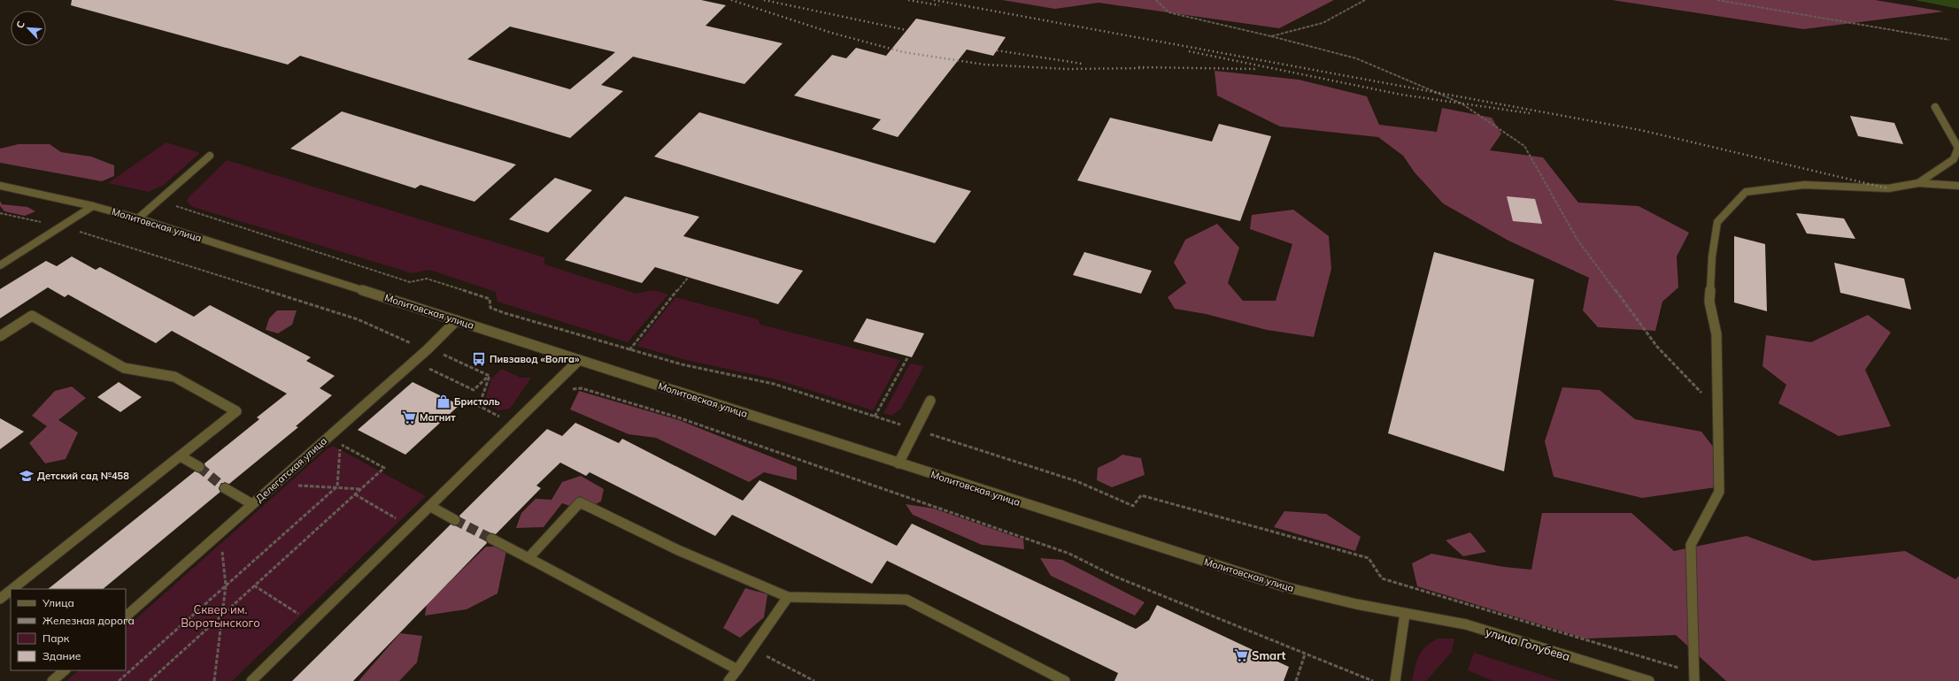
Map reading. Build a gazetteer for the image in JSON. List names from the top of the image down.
{
  "streets": {
    "street": ["Молитовская улица", "Делегатская улица", "улица Голубева"]
  },
  "crossings": [
    ["Молитовская улица", "Делегатская улица"],
    ["Молитовская улица", "улица Голубева"]
  ],
  "parks": ["Сквер им. Воротынского"],
  "places": {
    "bus stop": ["Пивзавод «Волга»"],
    "shop": ["Бристоль"],
    "supermarket": ["Магнит", "Smart"],
    "school or university": ["Детский сад №458"]
  },
  "legend": [
    "Улица",
    "Железная дорога",
    "Парк",
    "Здание"
  ],
  "north": "top left"
}
